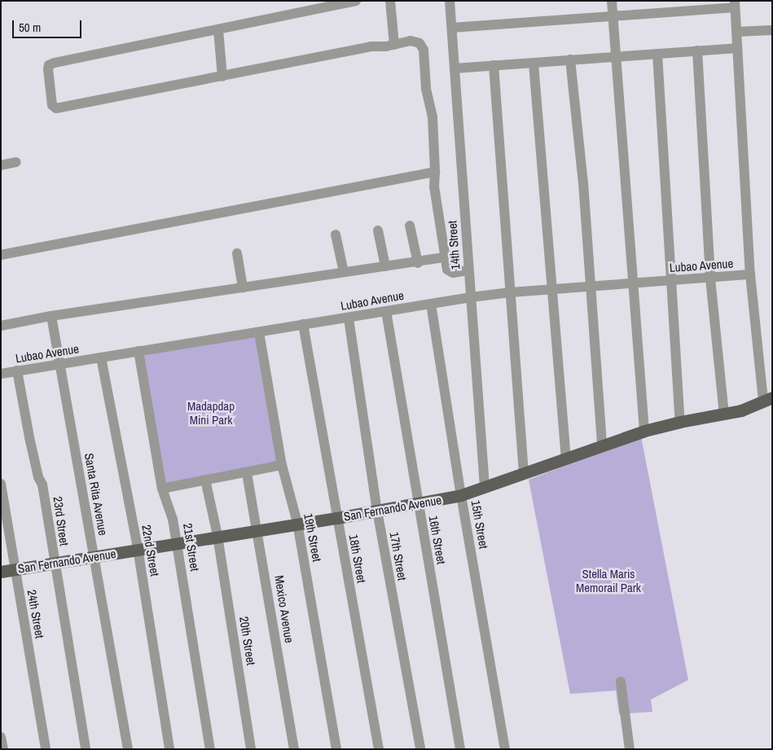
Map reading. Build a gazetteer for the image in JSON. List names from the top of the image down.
{
  "streets": {
    "main road": ["San Fernando Avenue"],
    "street": [
      "14th Street",
      "Lubao Avenue",
      "Santa Rita Avenue",
      "23rd Street",
      "15th Street",
      "19th Street",
      "16th Street",
      "21st Street",
      "22nd Street",
      "17th Street",
      "18th Street",
      "Mexico Avenue",
      "24th Street",
      "20th Street"
    ]
  },
  "crossings": [
    ["14th Street", "Lubao Avenue"],
    ["14th Street", "San Fernando Avenue"],
    ["Lubao Avenue", "Santa Rita Avenue"],
    ["Lubao Avenue", "23rd Street"],
    ["Lubao Avenue", "15th Street"],
    ["Lubao Avenue", "19th Street"],
    ["Lubao Avenue", "16th Street"],
    ["Lubao Avenue", "21st Street"],
    ["Lubao Avenue", "22nd Street"],
    ["Lubao Avenue", "17th Street"],
    ["Lubao Avenue", "18th Street"],
    ["Santa Rita Avenue", "San Fernando Avenue"],
    ["San Fernando Avenue", "23rd Street"],
    ["San Fernando Avenue", "15th Street"],
    ["San Fernando Avenue", "19th Street"],
    ["San Fernando Avenue", "16th Street"],
    ["San Fernando Avenue", "21st Street"],
    ["San Fernando Avenue", "22nd Street"],
    ["San Fernando Avenue", "17th Street"],
    ["San Fernando Avenue", "18th Street"],
    ["San Fernando Avenue", "Mexico Avenue"],
    ["San Fernando Avenue", "24th Street"],
    ["San Fernando Avenue", "20th Street"]
  ],
  "parks": ["Madapdap Mini Park", "Stella Maris Memorail Park"],
  "scale_bar": "50 m"
}
